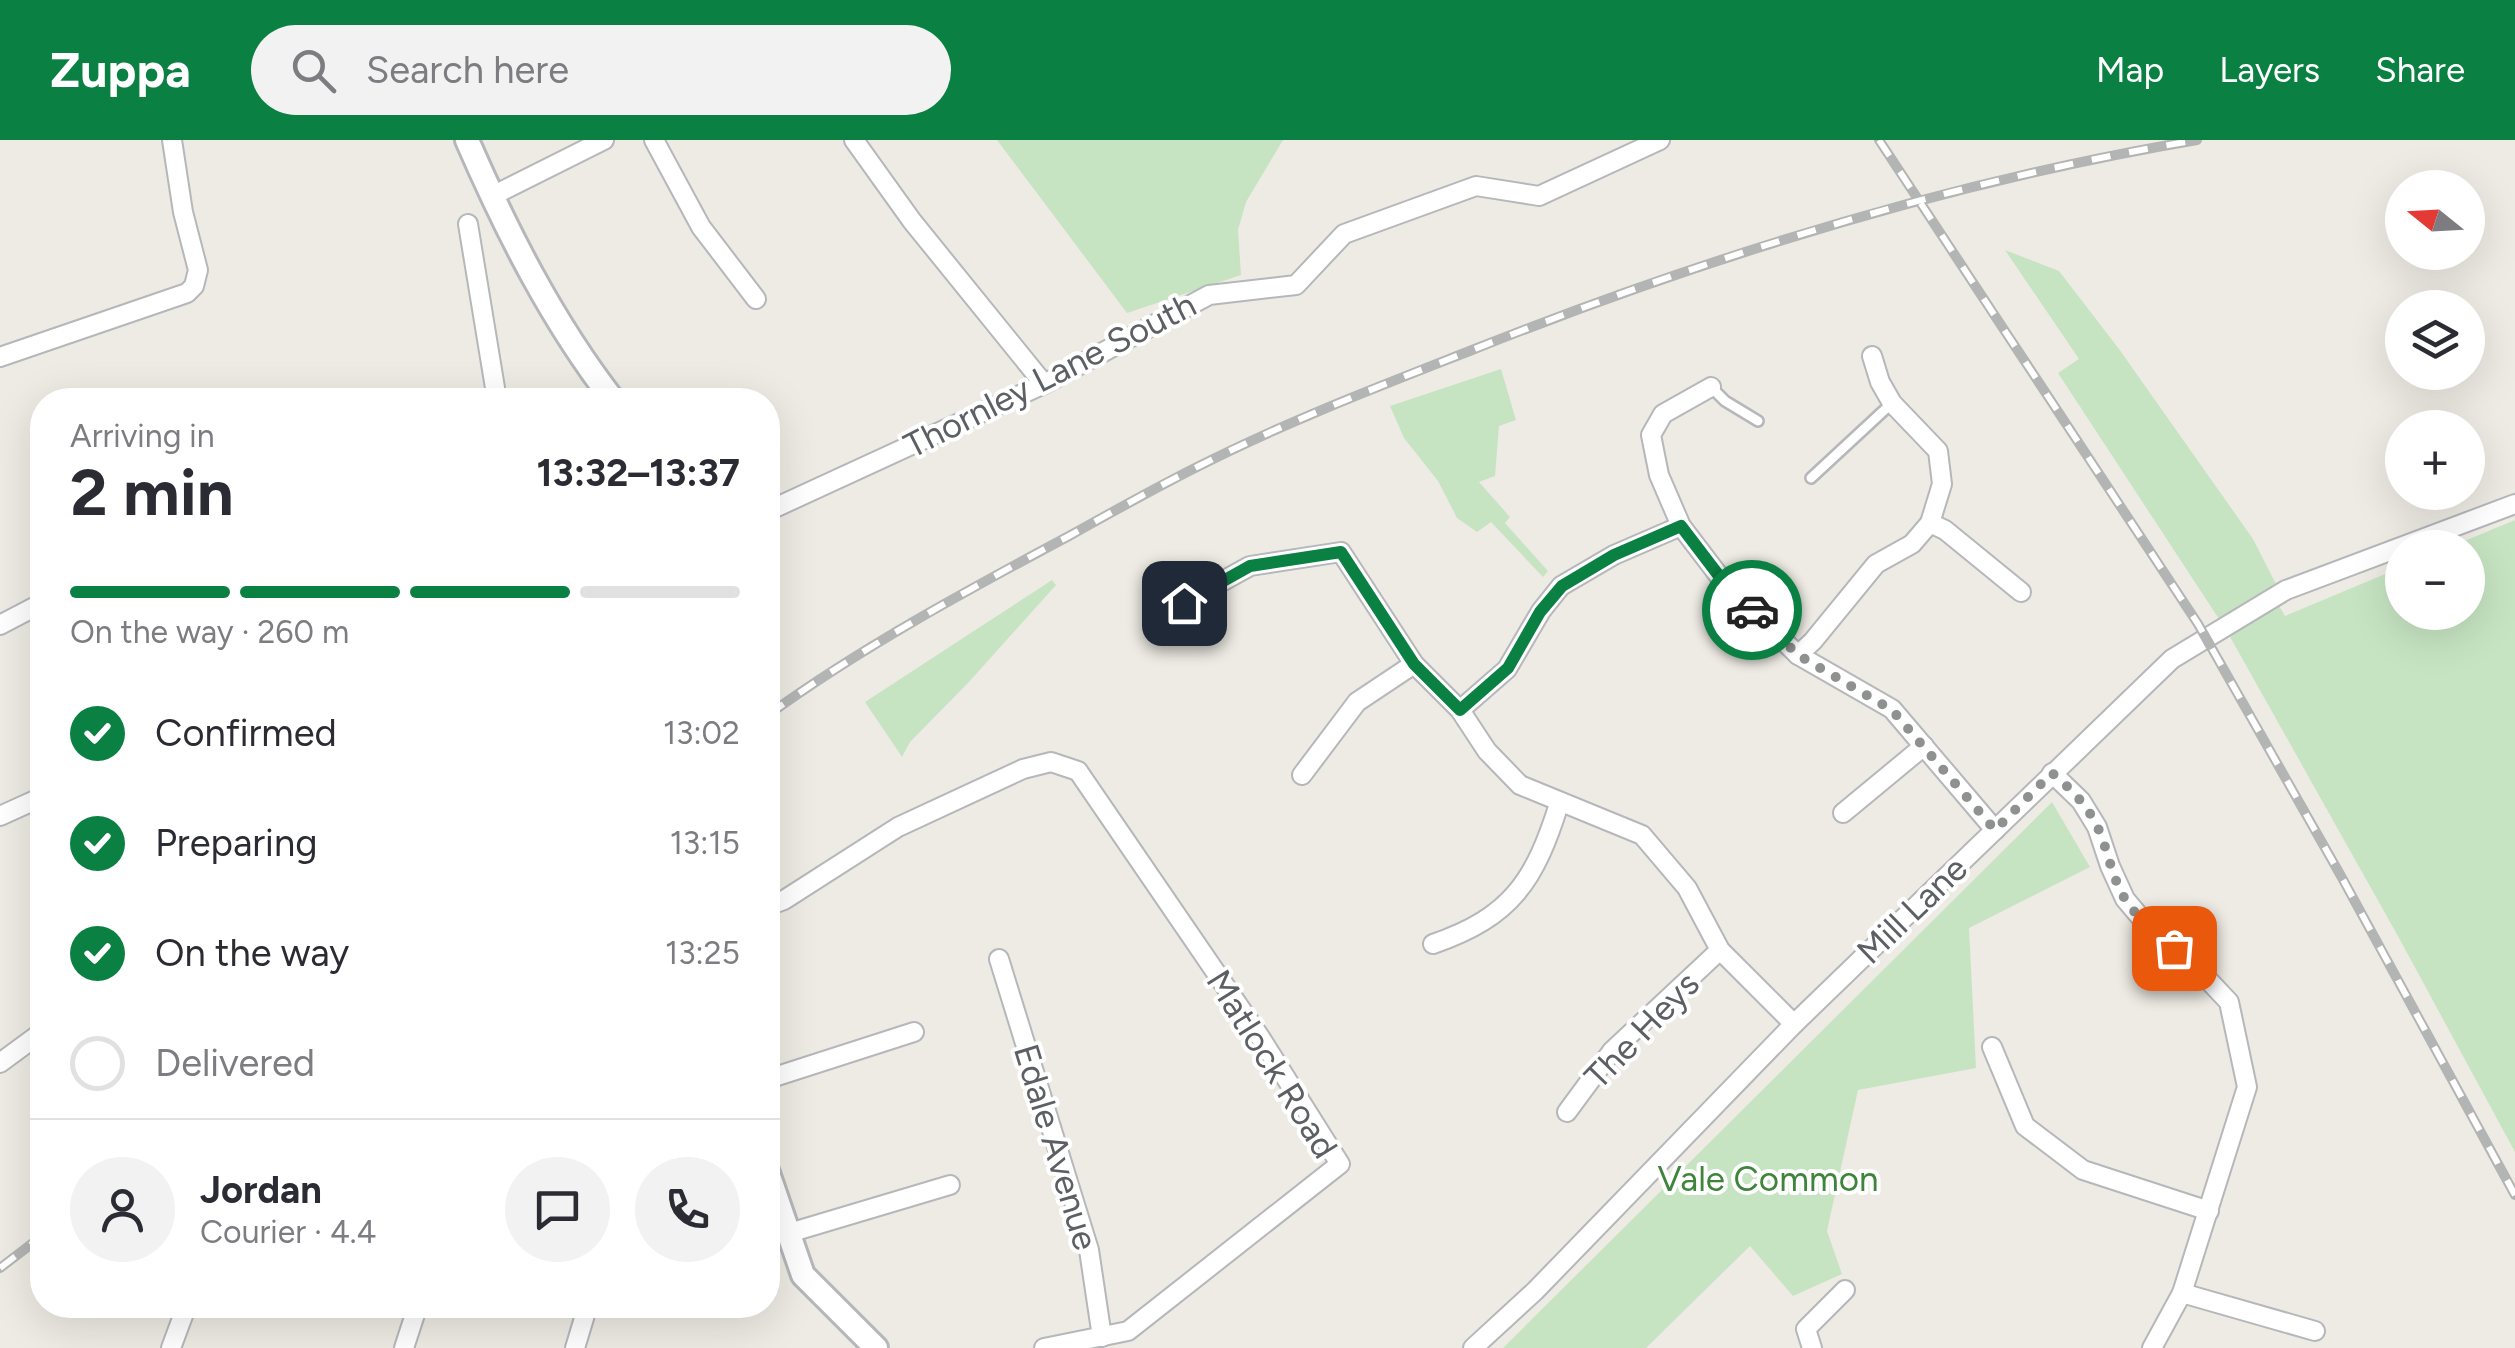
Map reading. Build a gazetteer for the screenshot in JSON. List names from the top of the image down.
{
  "streets": {
    "street": [
      "Thornley Lane South",
      "Mill Lane",
      "The Heys",
      "Matlock Road",
      "Edale Avenue"
    ]
  },
  "crossings": [
    ["Matlock Road", "Edale Avenue"]
  ],
  "parks": ["Vale Common"],
  "north": "left",
  "page": {
    "header": "Zuppa",
    "search": "Search here",
    "nav": ["Map", "Layers", "Share"],
    "map_buttons": ["+", "−"],
    "heading": ["2 min", "Arriving in", "13:32–13:37"],
    "panel": ["Jordan", "Courier · 4.4"],
    "bar": "On the way · 260 m",
    "list": [
      ["Confirmed", "13:02"],
      ["Preparing", "13:15"],
      ["On the way", "13:25"],
      "Delivered"
    ]
  }
}
